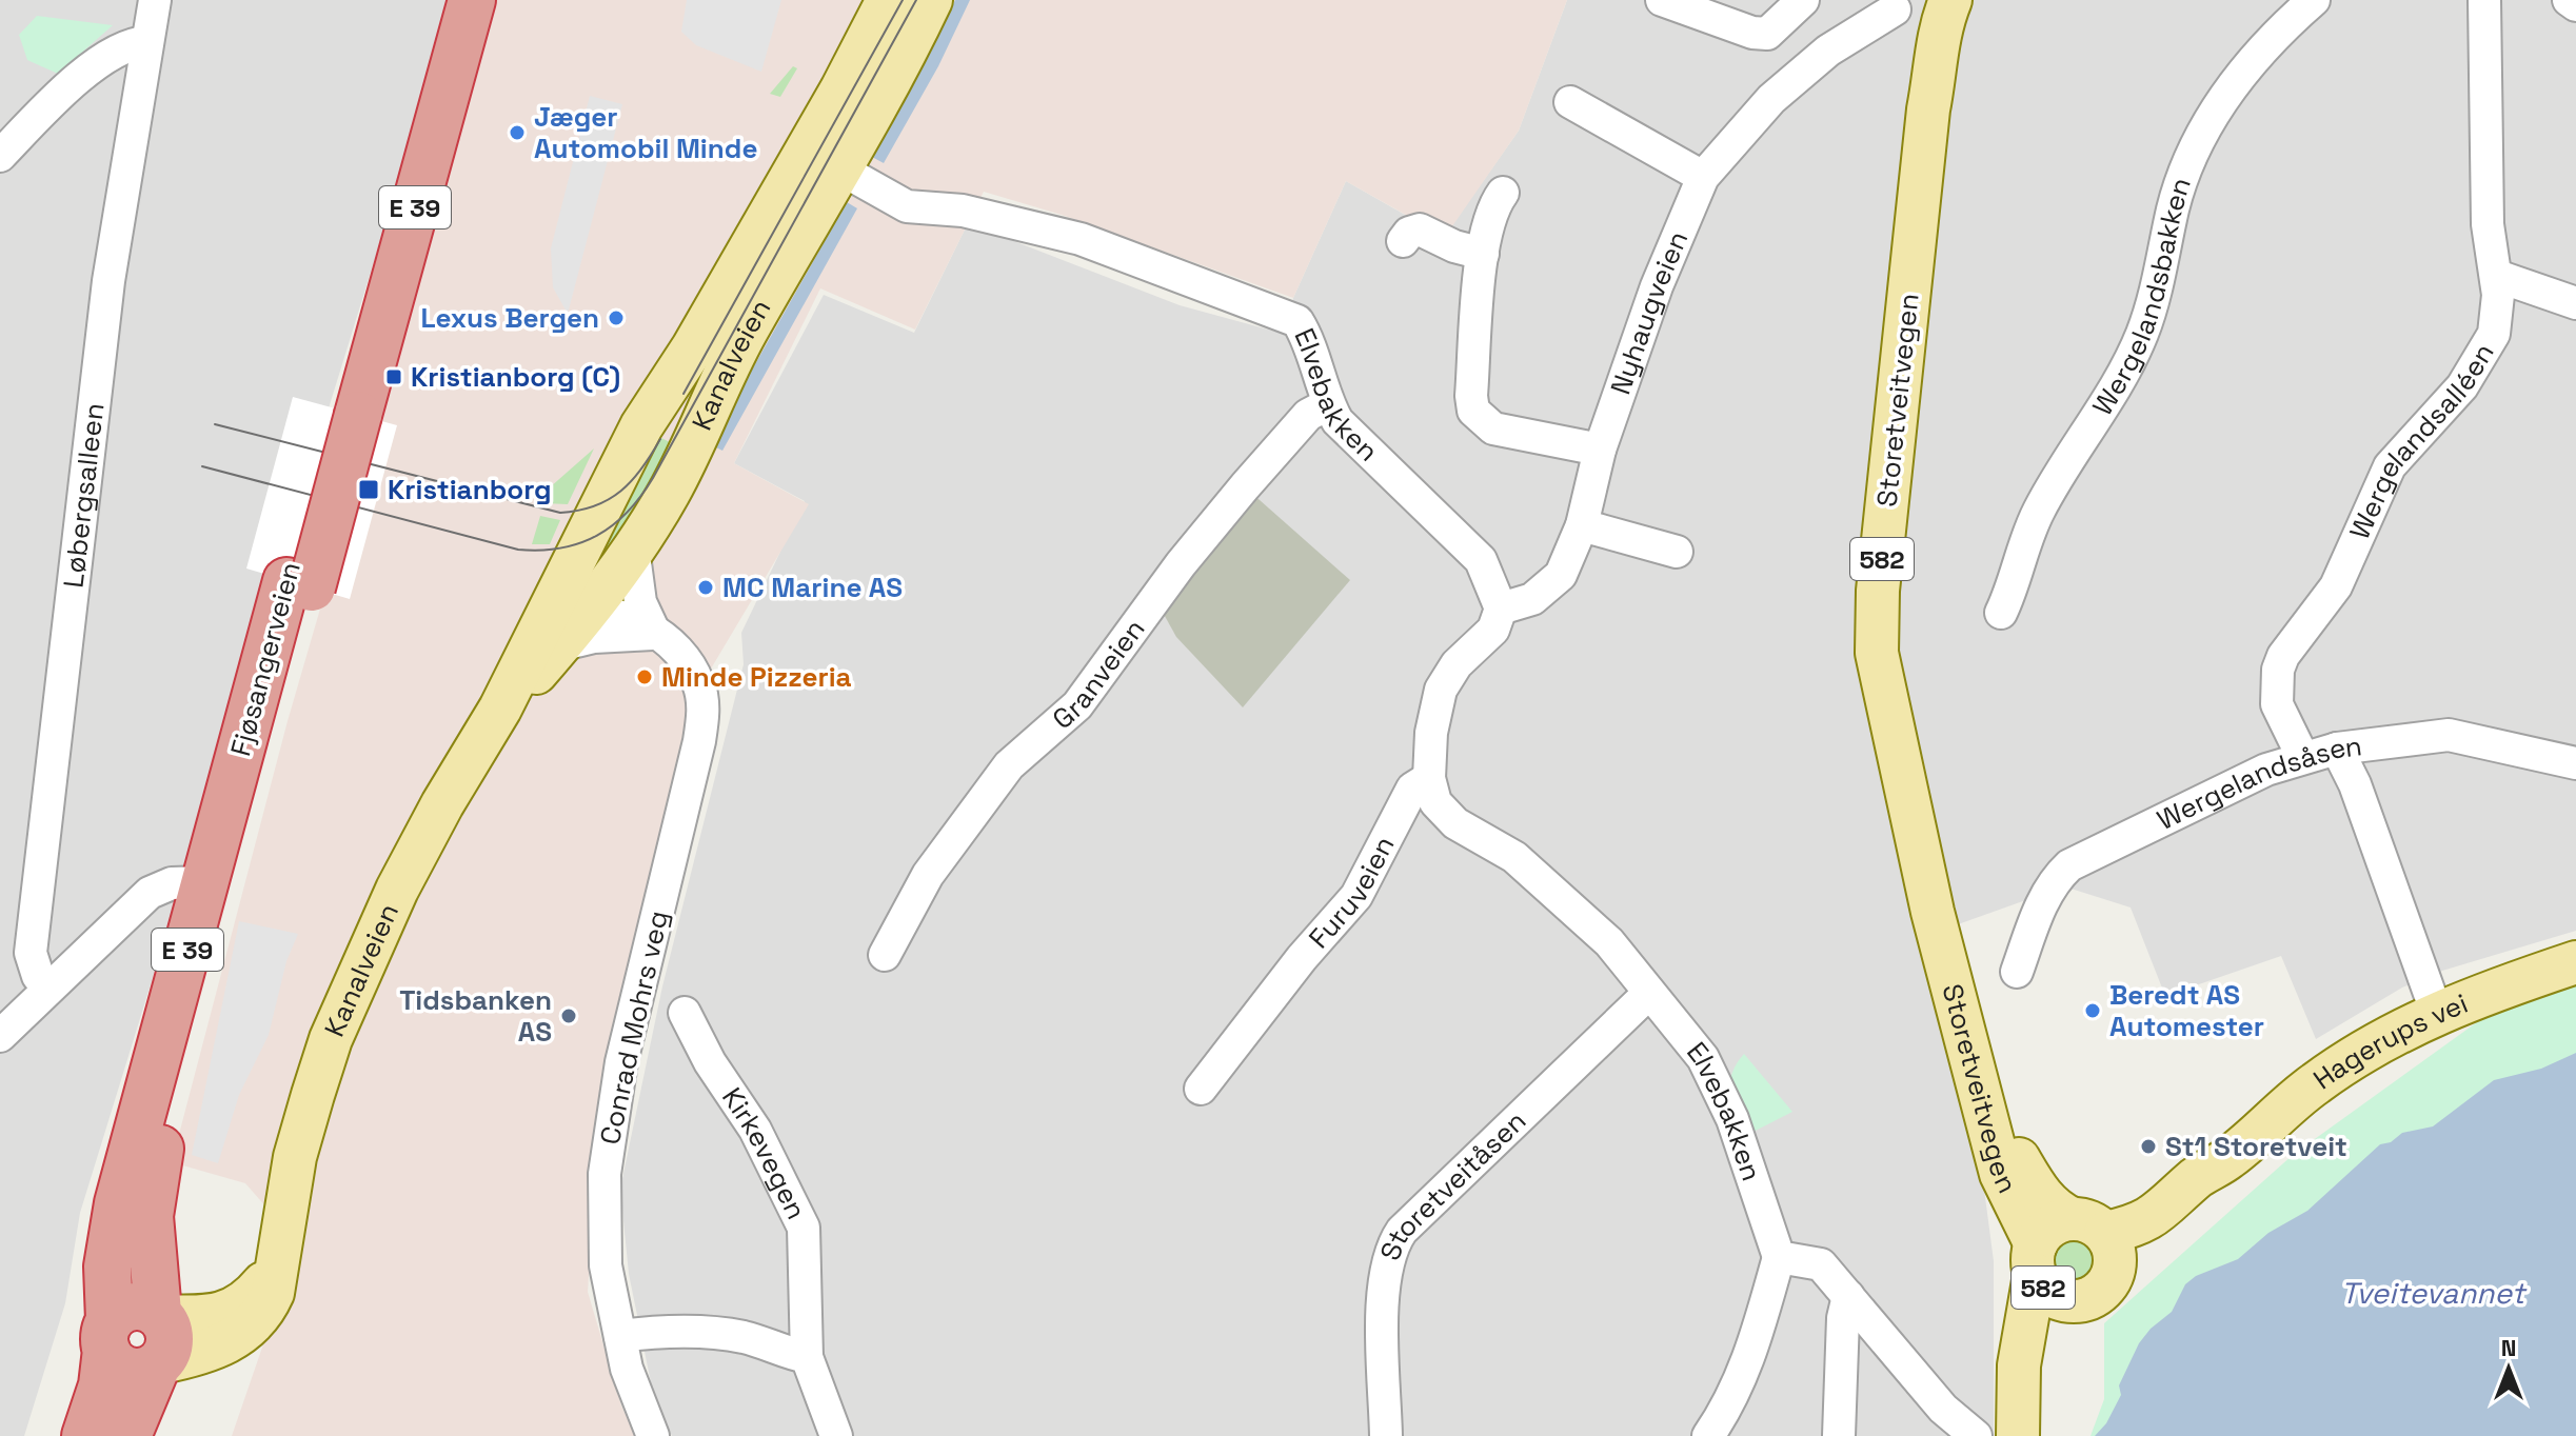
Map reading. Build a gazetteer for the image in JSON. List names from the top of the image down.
{
  "streets": {
    "highway": ["E 39", "Fjøsangerveien"],
    "main road": [
      "Kanalveien",
      "Storetveitvegen",
      "582",
      "Hagerups vei"
    ],
    "street": [
      "Wergelandsbakken",
      "Nyhaugveien",
      "Elvebakken",
      "Wergelandsalléen",
      "Løbergsalleen",
      "Granveien",
      "Wergelandsåsen",
      "Furuveien",
      "Conrad Mohrs veg",
      "Kirkevegen",
      "Storetveitåsen"
    ]
  },
  "crossings": [
    ["E 39", "Kanalveien"],
    ["E 39", "Fjøsangerveien"],
    ["Nyhaugveien", "Elvebakken"],
    ["Kanalveien", "Elvebakken"],
    ["Kanalveien", "Fjøsangerveien"],
    ["Kanalveien", "Conrad Mohrs veg"],
    ["Elvebakken", "Granveien"],
    ["Elvebakken", "Furuveien"],
    ["Elvebakken", "Storetveitåsen"],
    ["Storetveitvegen", "582"],
    ["Storetveitvegen", "Hagerups vei"],
    ["Wergelandsalléen", "Wergelandsåsen"],
    ["582", "Hagerups vei"]
  ],
  "water": ["Tveitevannet"],
  "places": {
    "other": [
      "Jæger Automobil Minde",
      "Lexus Bergen",
      "MC Marine AS",
      "Minde Pizzeria",
      "Beredt AS Automester",
      "Tidsbanken AS",
      "St1 Storetveit"
    ],
    "transit": ["Kristianborg (C)", "Kristianborg"]
  },
  "north": "top"
}
